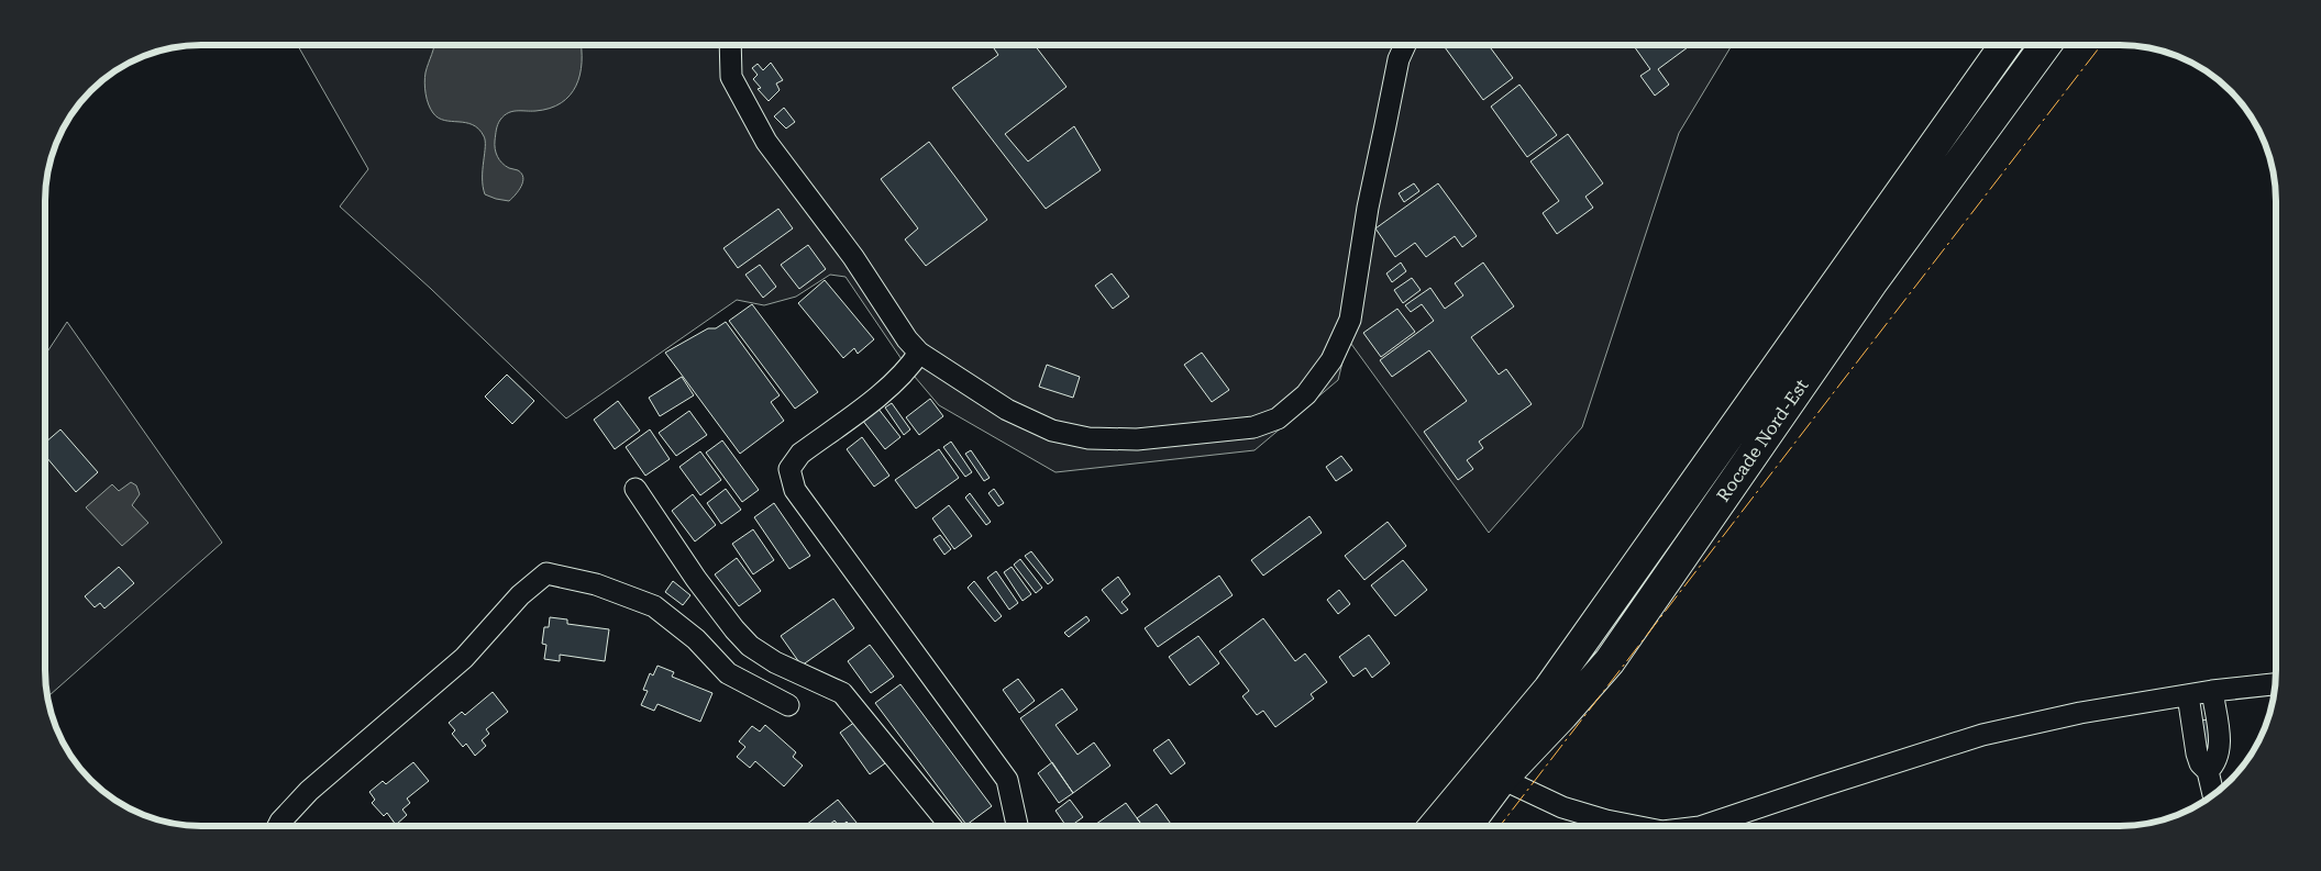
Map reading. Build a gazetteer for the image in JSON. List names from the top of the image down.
{
  "streets": {
    "highway": ["Rocade Nord-Est"]
  }
}
